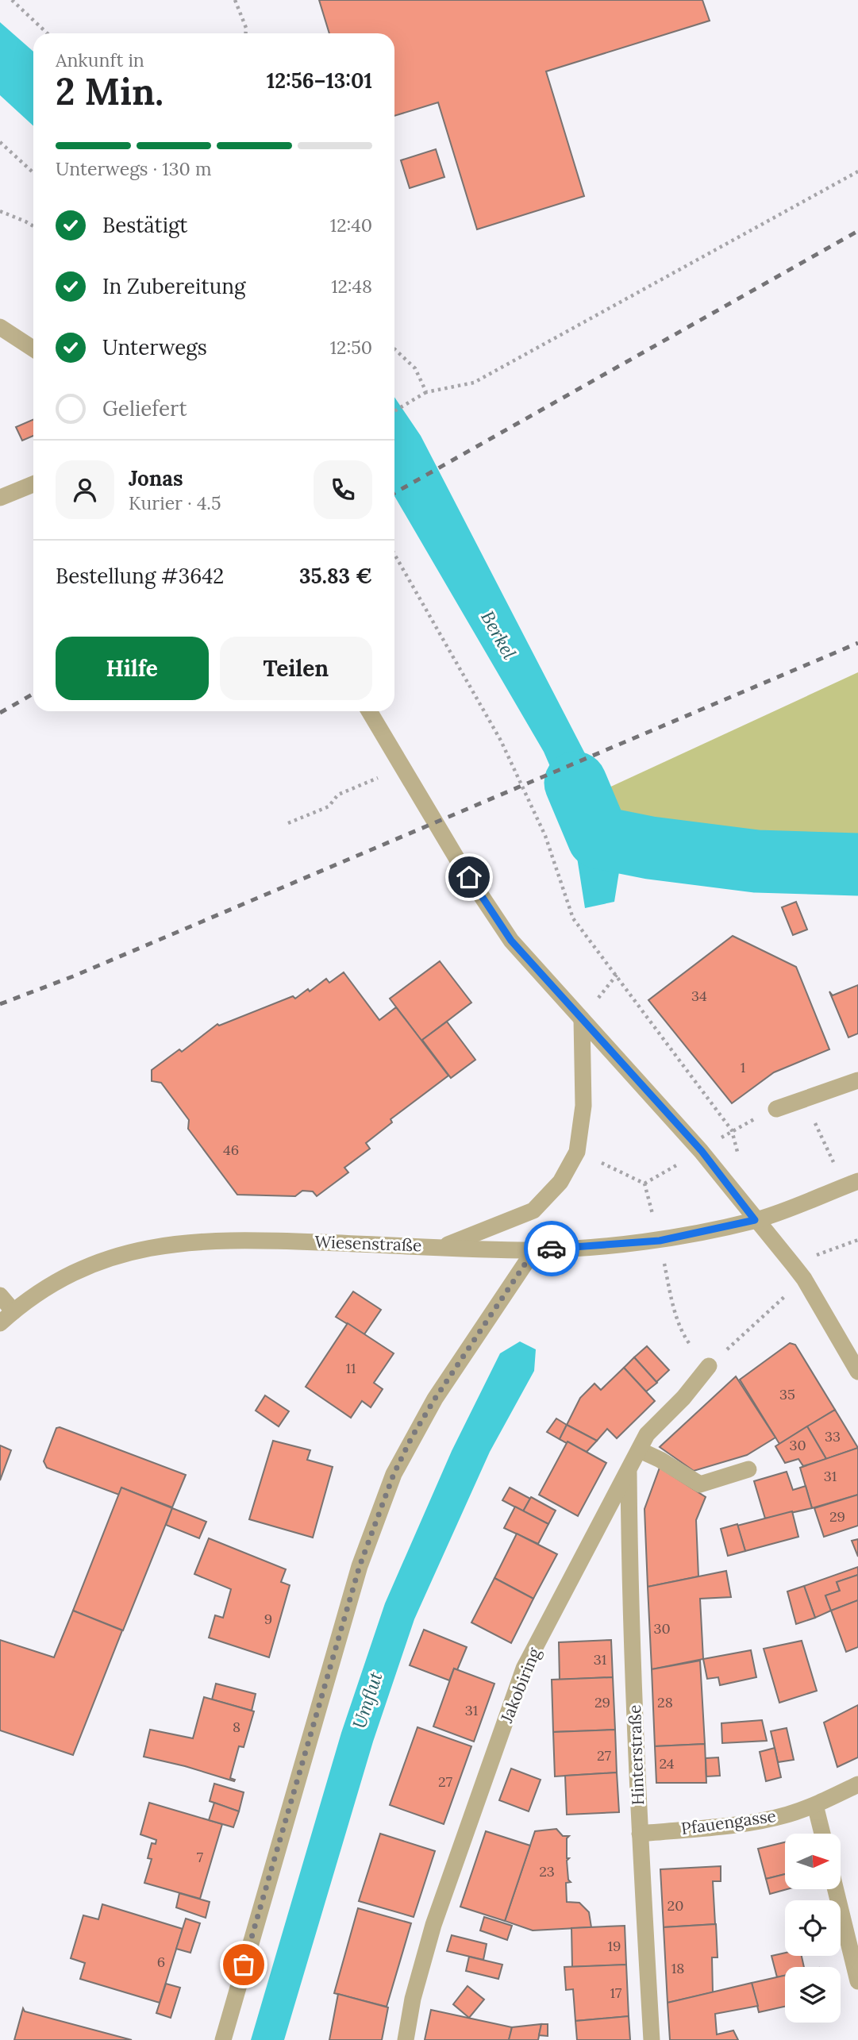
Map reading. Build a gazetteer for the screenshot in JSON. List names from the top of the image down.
{
  "streets": {
    "street": [
      "Wiesenstraße",
      "Jakobiring",
      "Hinterstraße",
      "Pfauengasse"
    ]
  },
  "crossings": [
    ["Jakobiring", "Hinterstraße"],
    ["Hinterstraße", "Pfauengasse"]
  ],
  "water": ["Berkel", "Umflut"],
  "house_numbers": [
    "34",
    "1",
    "46",
    "11",
    "35",
    "33",
    "30",
    "31",
    "29",
    "9",
    "30",
    "31",
    "29",
    "28",
    "31",
    "8",
    "27",
    "24",
    "27",
    "7",
    "23",
    "20",
    "19",
    "6",
    "18",
    "17"
  ],
  "north": "right",
  "page": {
    "heading": ["2 Min.", "Ankunft in", "12:56–13:01"],
    "panel": [
      "Jonas",
      "Kurier · 4.5",
      "Bestellung #3642",
      "35.83 €"
    ],
    "bar": "Unterwegs · 130 m",
    "list": [
      ["Bestätigt", "12:40"],
      ["In Zubereitung", "12:48"],
      ["Unterwegs", "12:50"],
      "Geliefert"
    ],
    "buttons": ["Hilfe", "Teilen"]
  }
}
